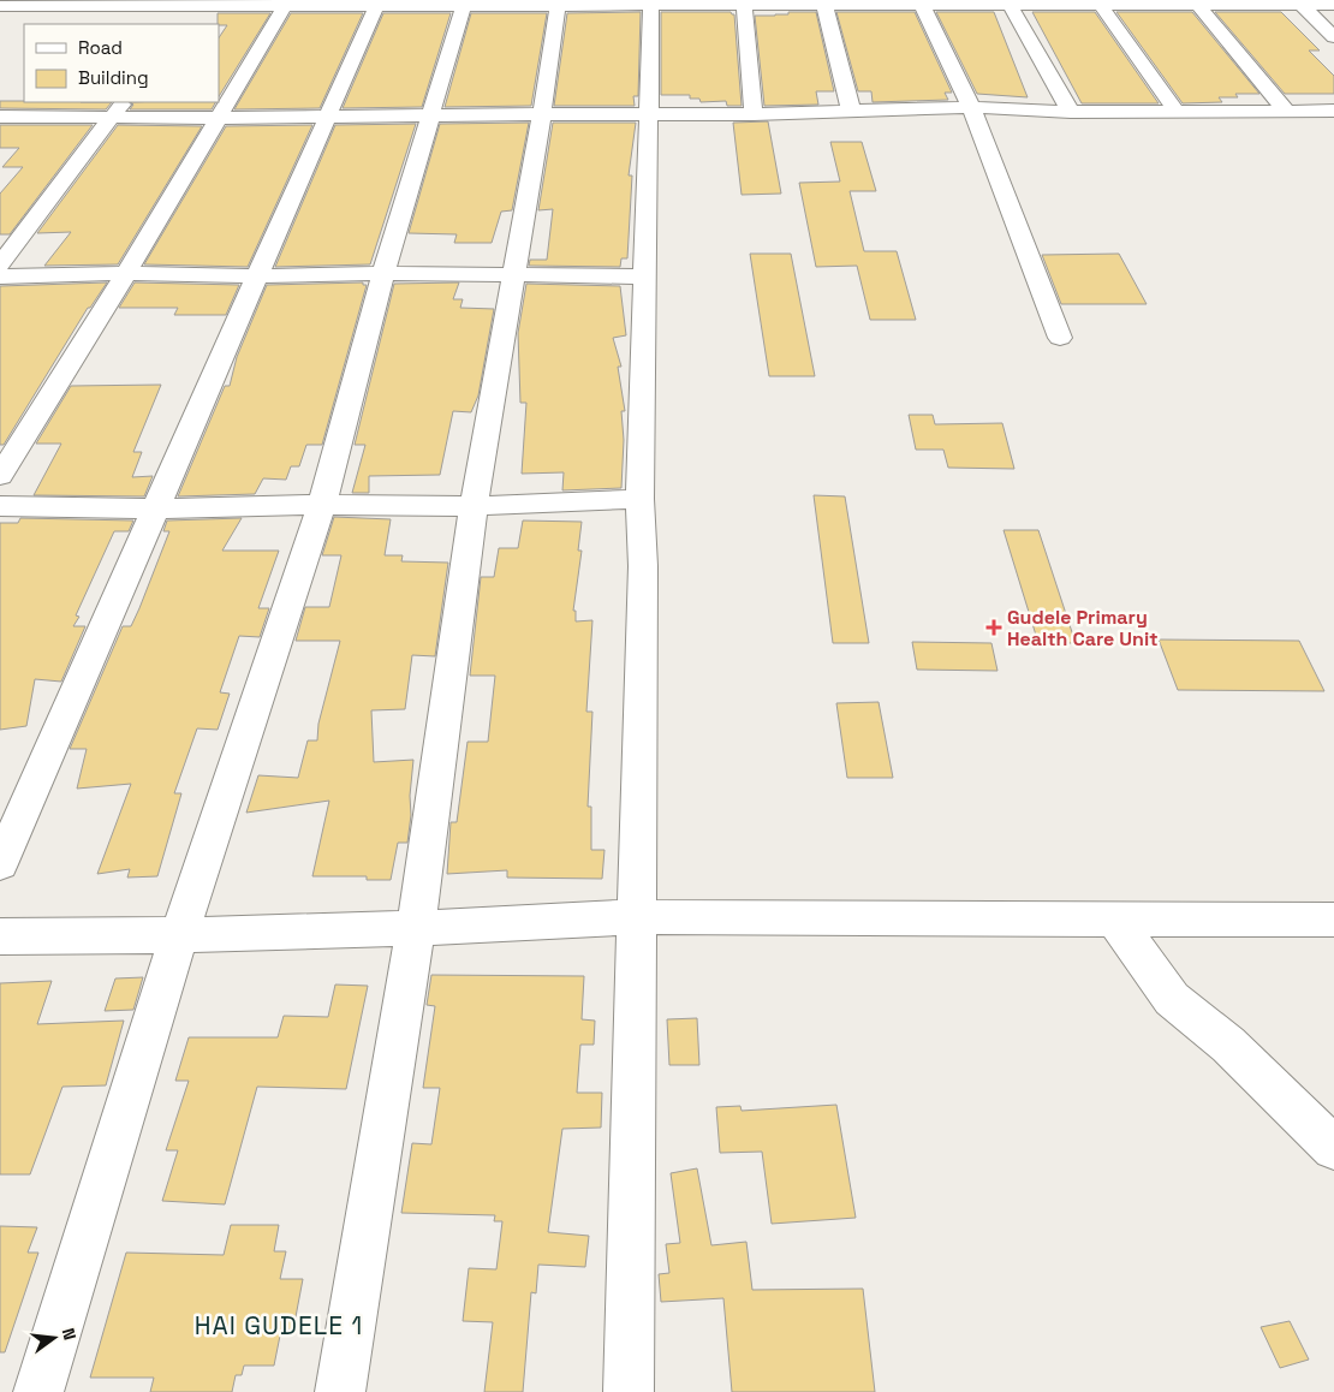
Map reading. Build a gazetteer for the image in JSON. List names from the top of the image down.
{
  "districts": ["HAI GUDELE 1"],
  "places": {
    "health": ["Gudele Primary Health Care Unit"]
  },
  "legend": ["Road", "Building"],
  "north": "right"
}
